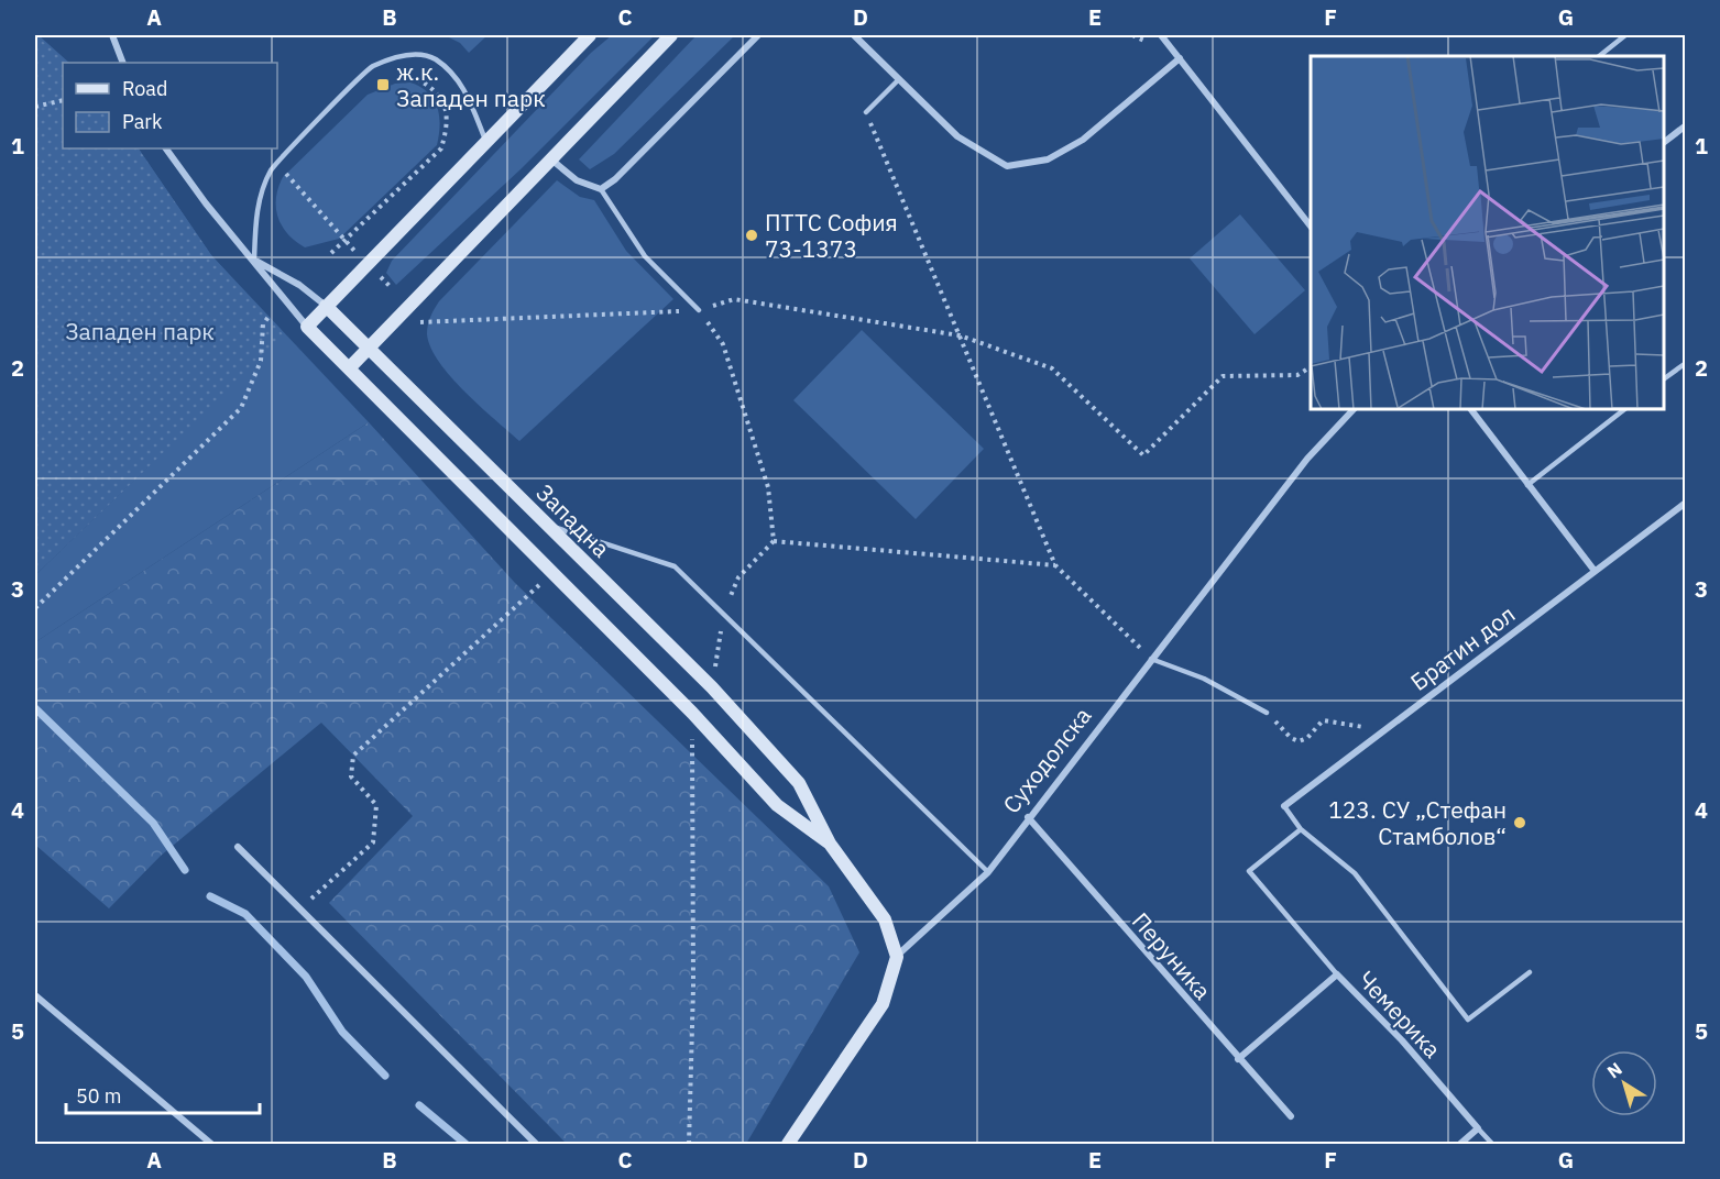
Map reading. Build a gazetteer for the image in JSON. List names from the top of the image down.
{
  "streets": {
    "street": [
      "Западна",
      "Братин дол",
      "Суходолска",
      "Перуника",
      "Чемерика"
    ]
  },
  "crossings": [
    ["Западна", "Суходолска"],
    ["Суходолска", "Перуника"],
    ["Перуника", "Чемерика"]
  ],
  "parks": ["Западен парк"],
  "places": {
    "transit": ["ж.к. Западен парк"],
    "other": ["ПТТС София 73-1373", "123. СУ „Стефан Стамболов“"]
  },
  "legend": ["Road", "Park"],
  "scale_bar": "50 m",
  "north": "top left",
  "grid": {
    "columns": [
      "A",
      "B",
      "C",
      "D",
      "E",
      "F",
      "G"
    ],
    "rows": [
      "1",
      "2",
      "3",
      "4",
      "5"
    ]
  }
}
